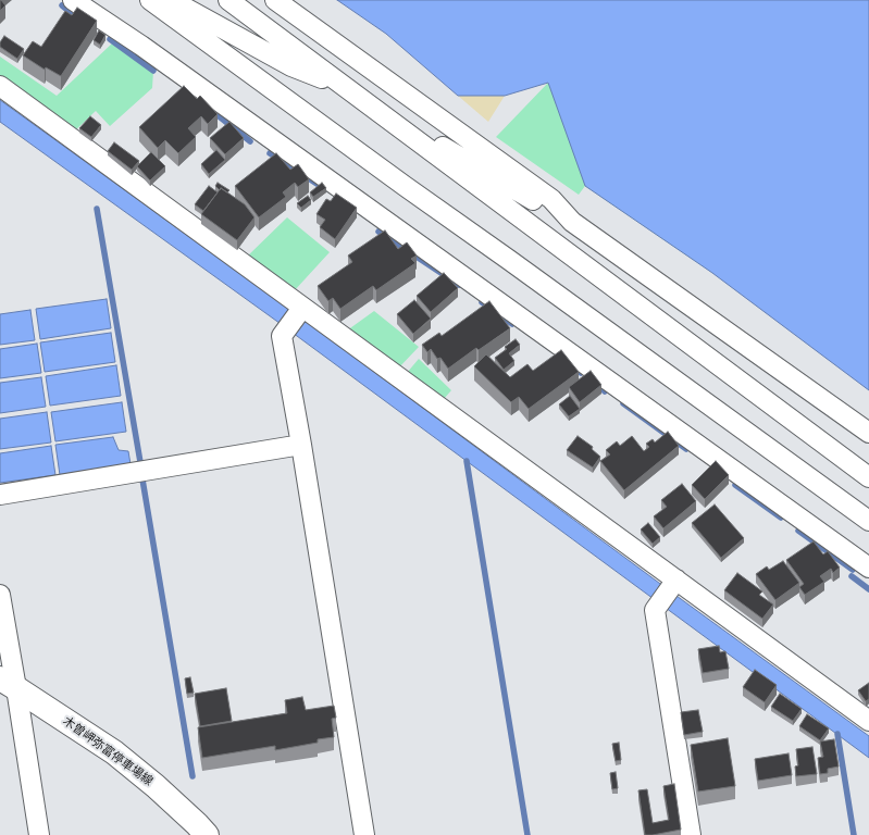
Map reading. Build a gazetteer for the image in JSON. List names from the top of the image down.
{
  "streets": {
    "main road": ["木曽岬弥富停車場線"]
  }
}
